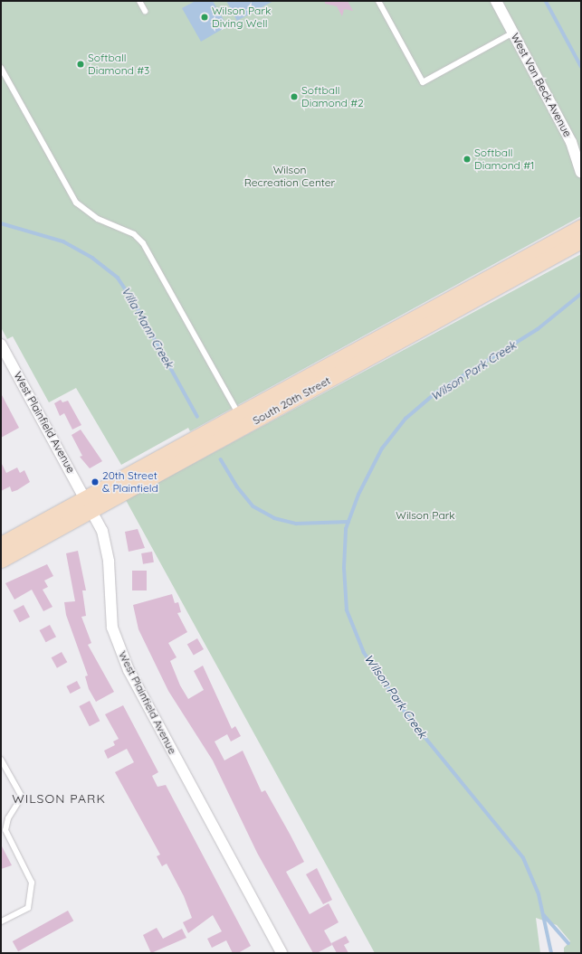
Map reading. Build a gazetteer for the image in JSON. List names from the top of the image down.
{
  "streets": {
    "street": ["West Van Beck Avenue", "South 20th Street", "West Plainfield Avenue"]
  },
  "crossings": [
    ["South 20th Street", "West Plainfield Avenue"]
  ],
  "districts": ["WILSON PARK"],
  "water": ["Villa Mann Creek", "Wilson Park Creek"],
  "parks": ["Wilson Recreation Center", "Wilson Park"],
  "places": [
    "Wilson Park Diving Well",
    "Softball Diamond #3",
    "Softball Diamond #2",
    "Softball Diamond #1",
    "20th Street & Plainfield"
  ]
}
